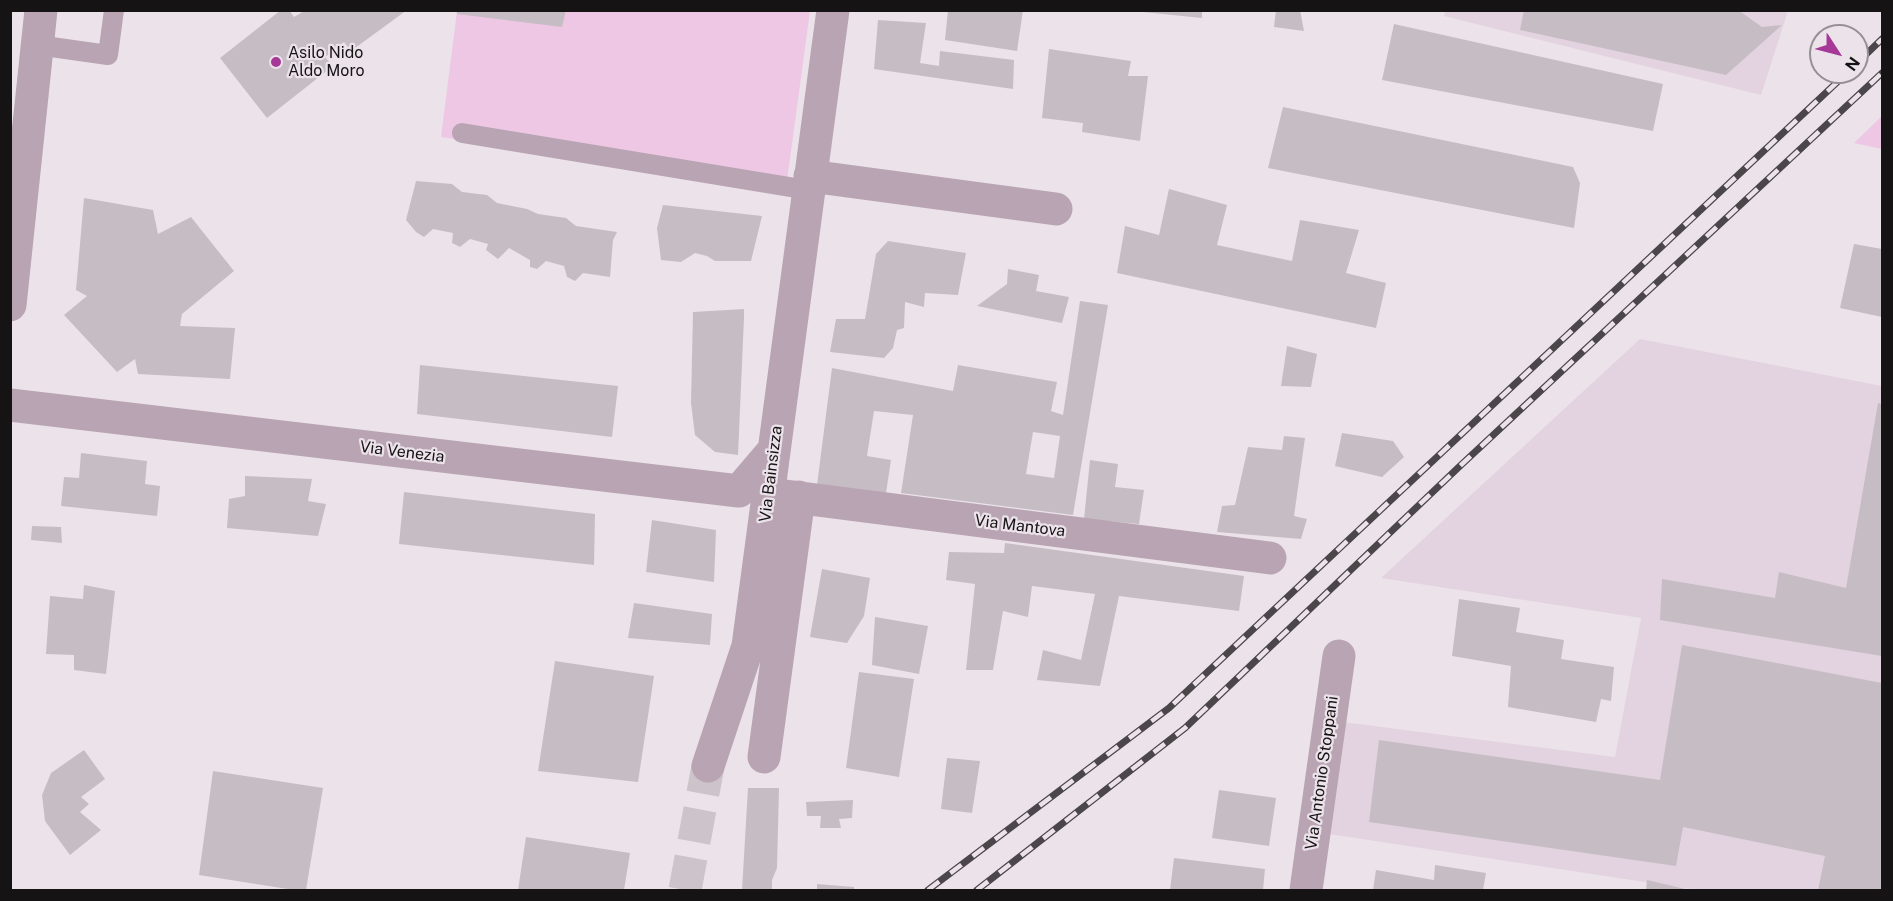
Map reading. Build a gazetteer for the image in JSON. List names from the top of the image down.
{
  "streets": {
    "street": [
      "Via Venezia",
      "Via Bainsizza",
      "Via Mantova",
      "Via Antonio Stoppani"
    ]
  },
  "crossings": [
    ["Via Venezia", "Via Bainsizza"],
    ["Via Bainsizza", "Via Mantova"]
  ],
  "places": ["Asilo Nido Aldo Moro"],
  "north": "bottom right"
}
